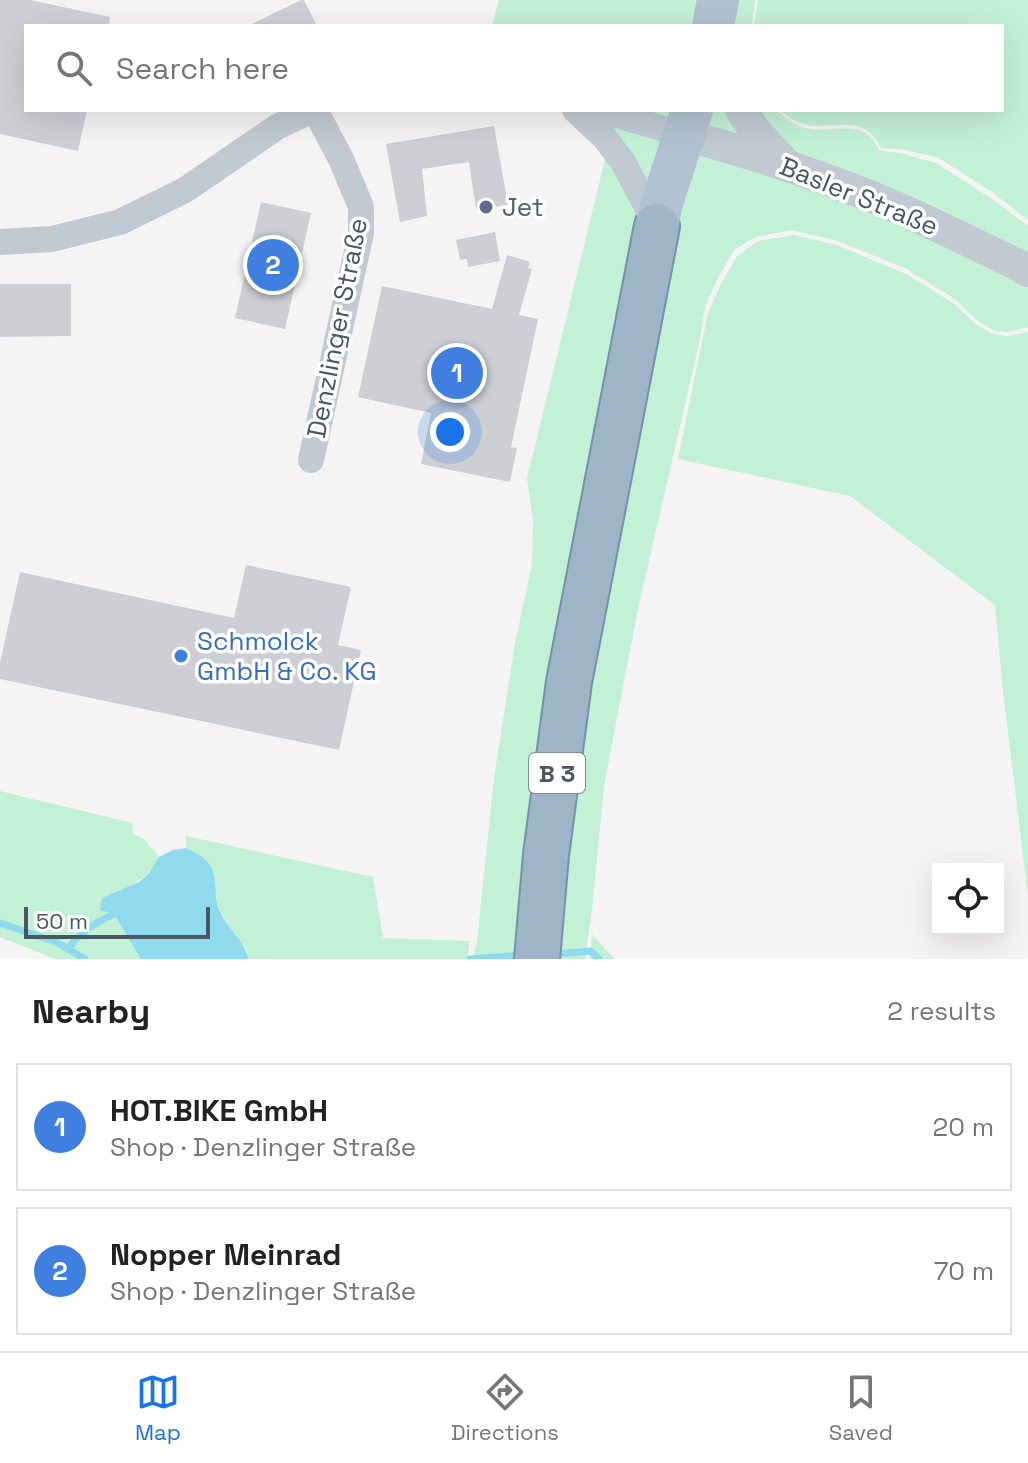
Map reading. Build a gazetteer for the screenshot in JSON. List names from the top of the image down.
{
  "streets": {
    "highway": ["B 3"],
    "street": ["Basler Straße", "Denzlinger Straße"]
  },
  "crossings": [
    ["Basler Straße", "B 3"]
  ],
  "places": ["Jet", "Schmolck GmbH & Co. KG"],
  "scale_bar": "50 m",
  "page": {
    "search": "Search here",
    "pins": ["2", "1"],
    "scale": "50 m",
    "heading": ["Nearby", "2 results"],
    "list": [
      {
        "mark": "1",
        "name": "HOT.BIKE GmbH",
        "note": "Shop · Denzlinger Straße",
        "value": "20 m"
      },
      {
        "mark": "2",
        "name": "Nopper Meinrad",
        "note": "Shop · Denzlinger Straße",
        "value": "70 m"
      }
    ],
    "nav": ["Map", "Directions", "Saved"]
  }
}
